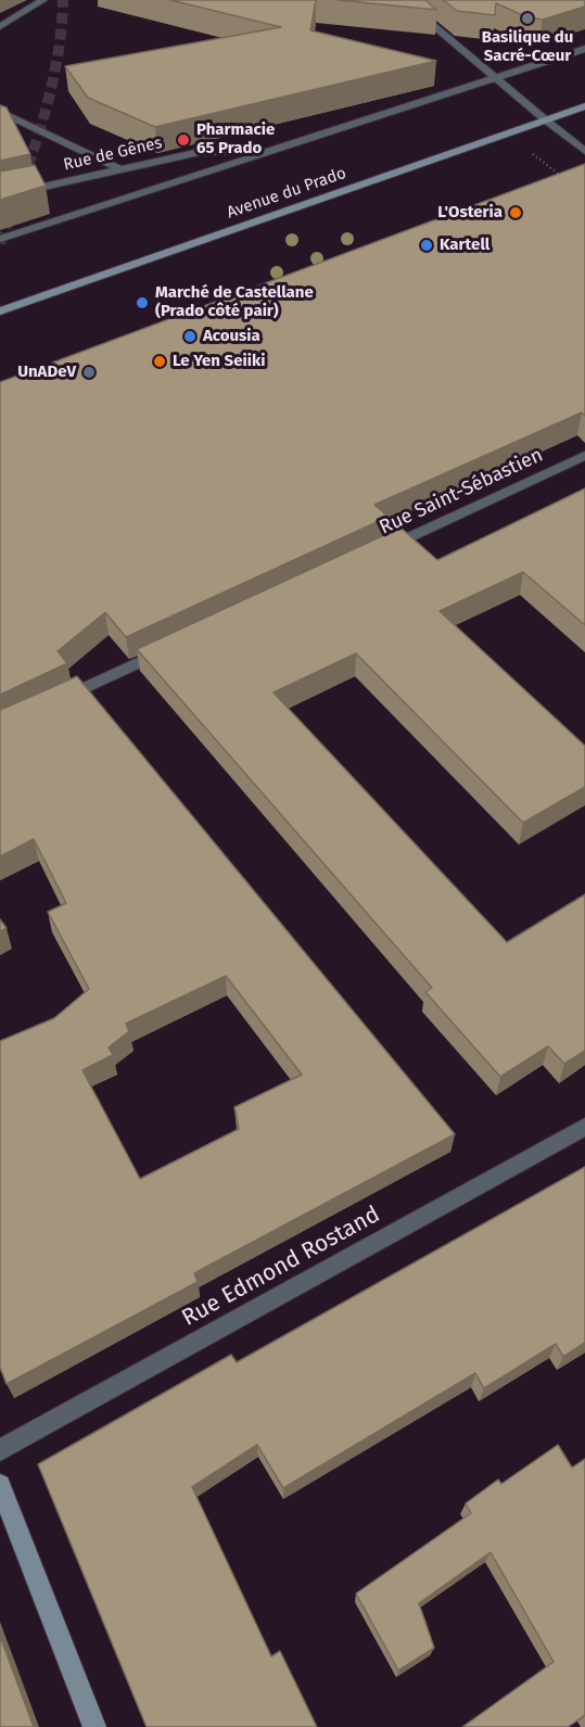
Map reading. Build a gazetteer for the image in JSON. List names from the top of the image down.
{
  "streets": {
    "main road": ["Avenue du Prado"],
    "street": ["Rue de Gênes", "Rue Saint-Sébastien", "Rue Edmond Rostand"]
  },
  "places": [
    "Basilique du Sacré-Cœur",
    "Pharmacie 65 Prado",
    "L'Osteria",
    "Kartell",
    "Marché de Castellane (Prado côté pair)",
    "Acousia",
    "Le Yen Seiiki",
    "UnADeV"
  ]
}
